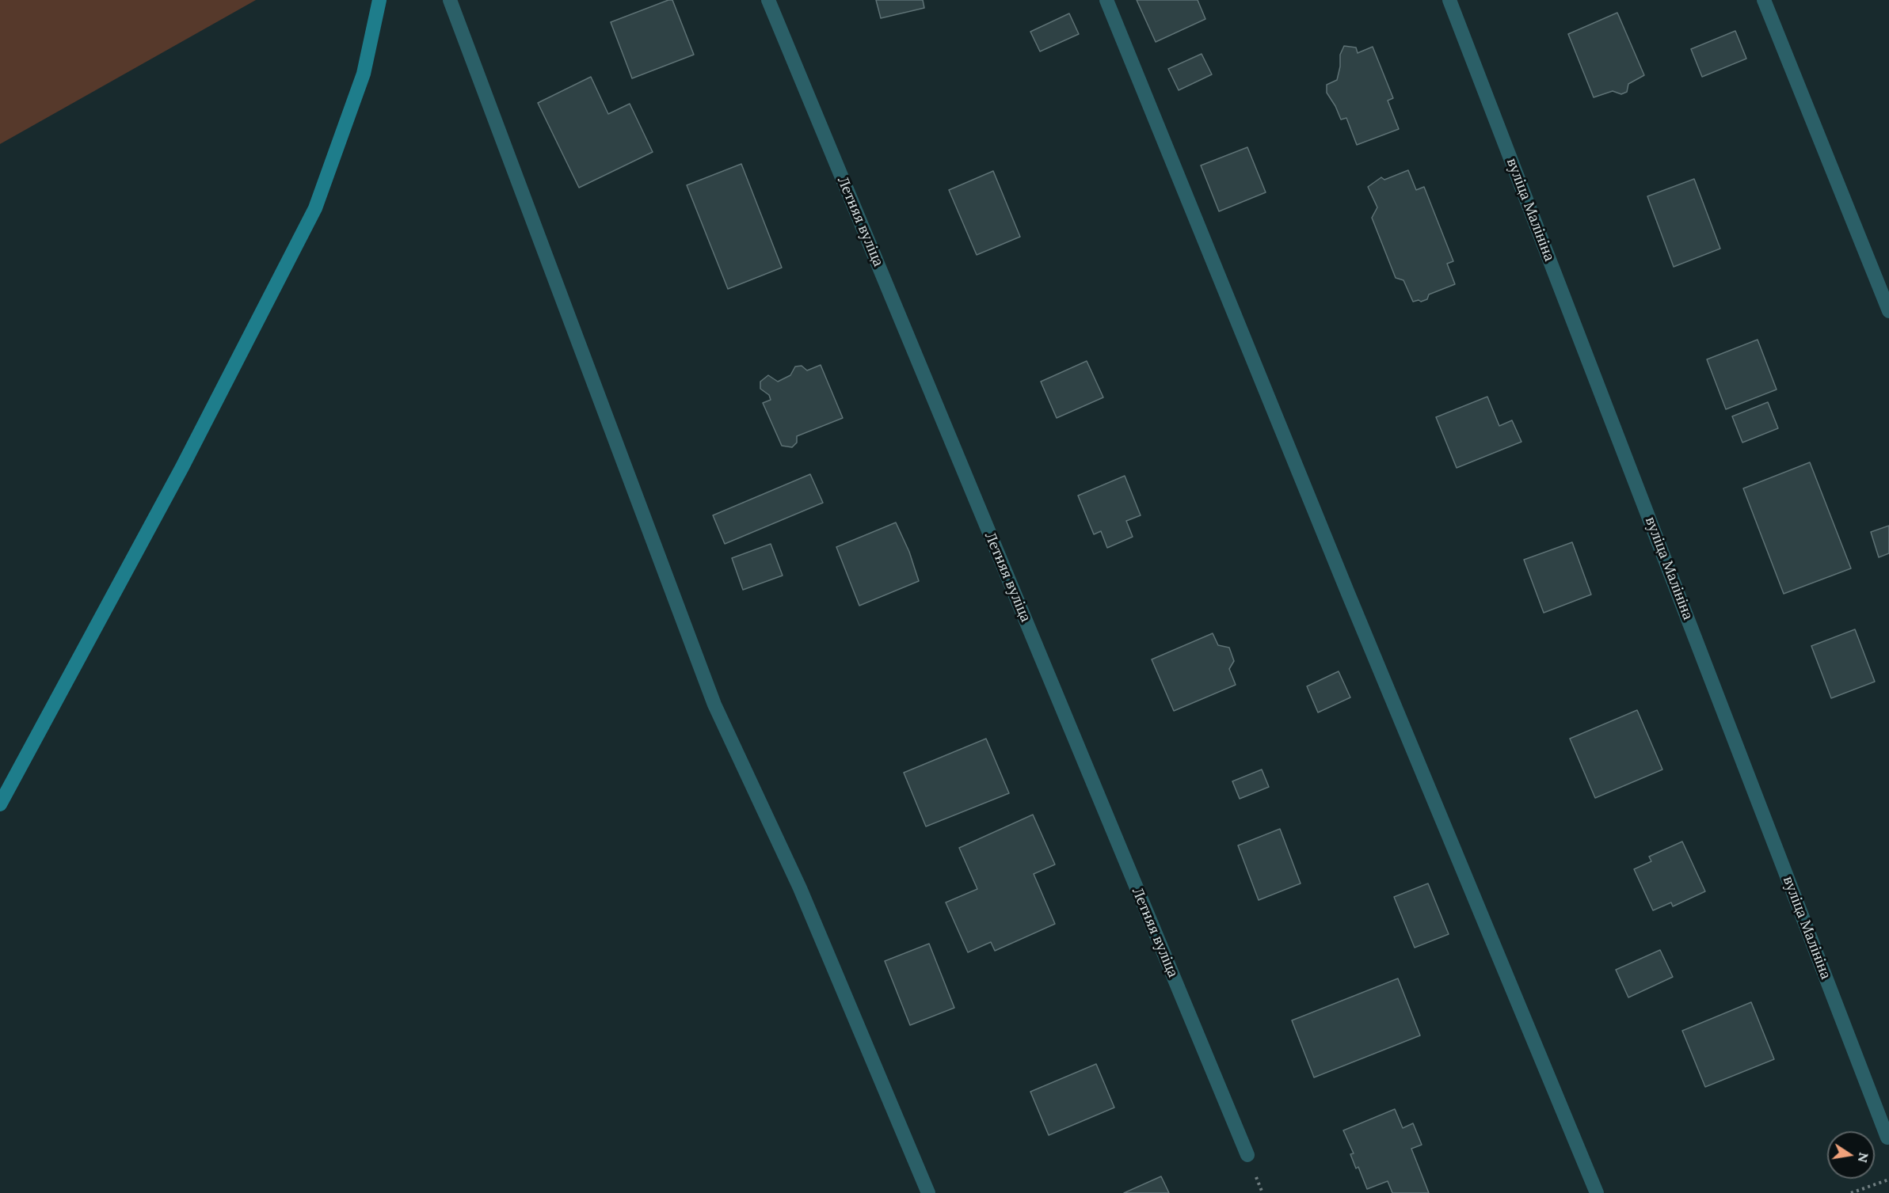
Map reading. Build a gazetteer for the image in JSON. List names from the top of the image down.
{
  "streets": {
    "street": ["вуліца Малініна", "Летняя вуліца"]
  },
  "north": "right"
}
